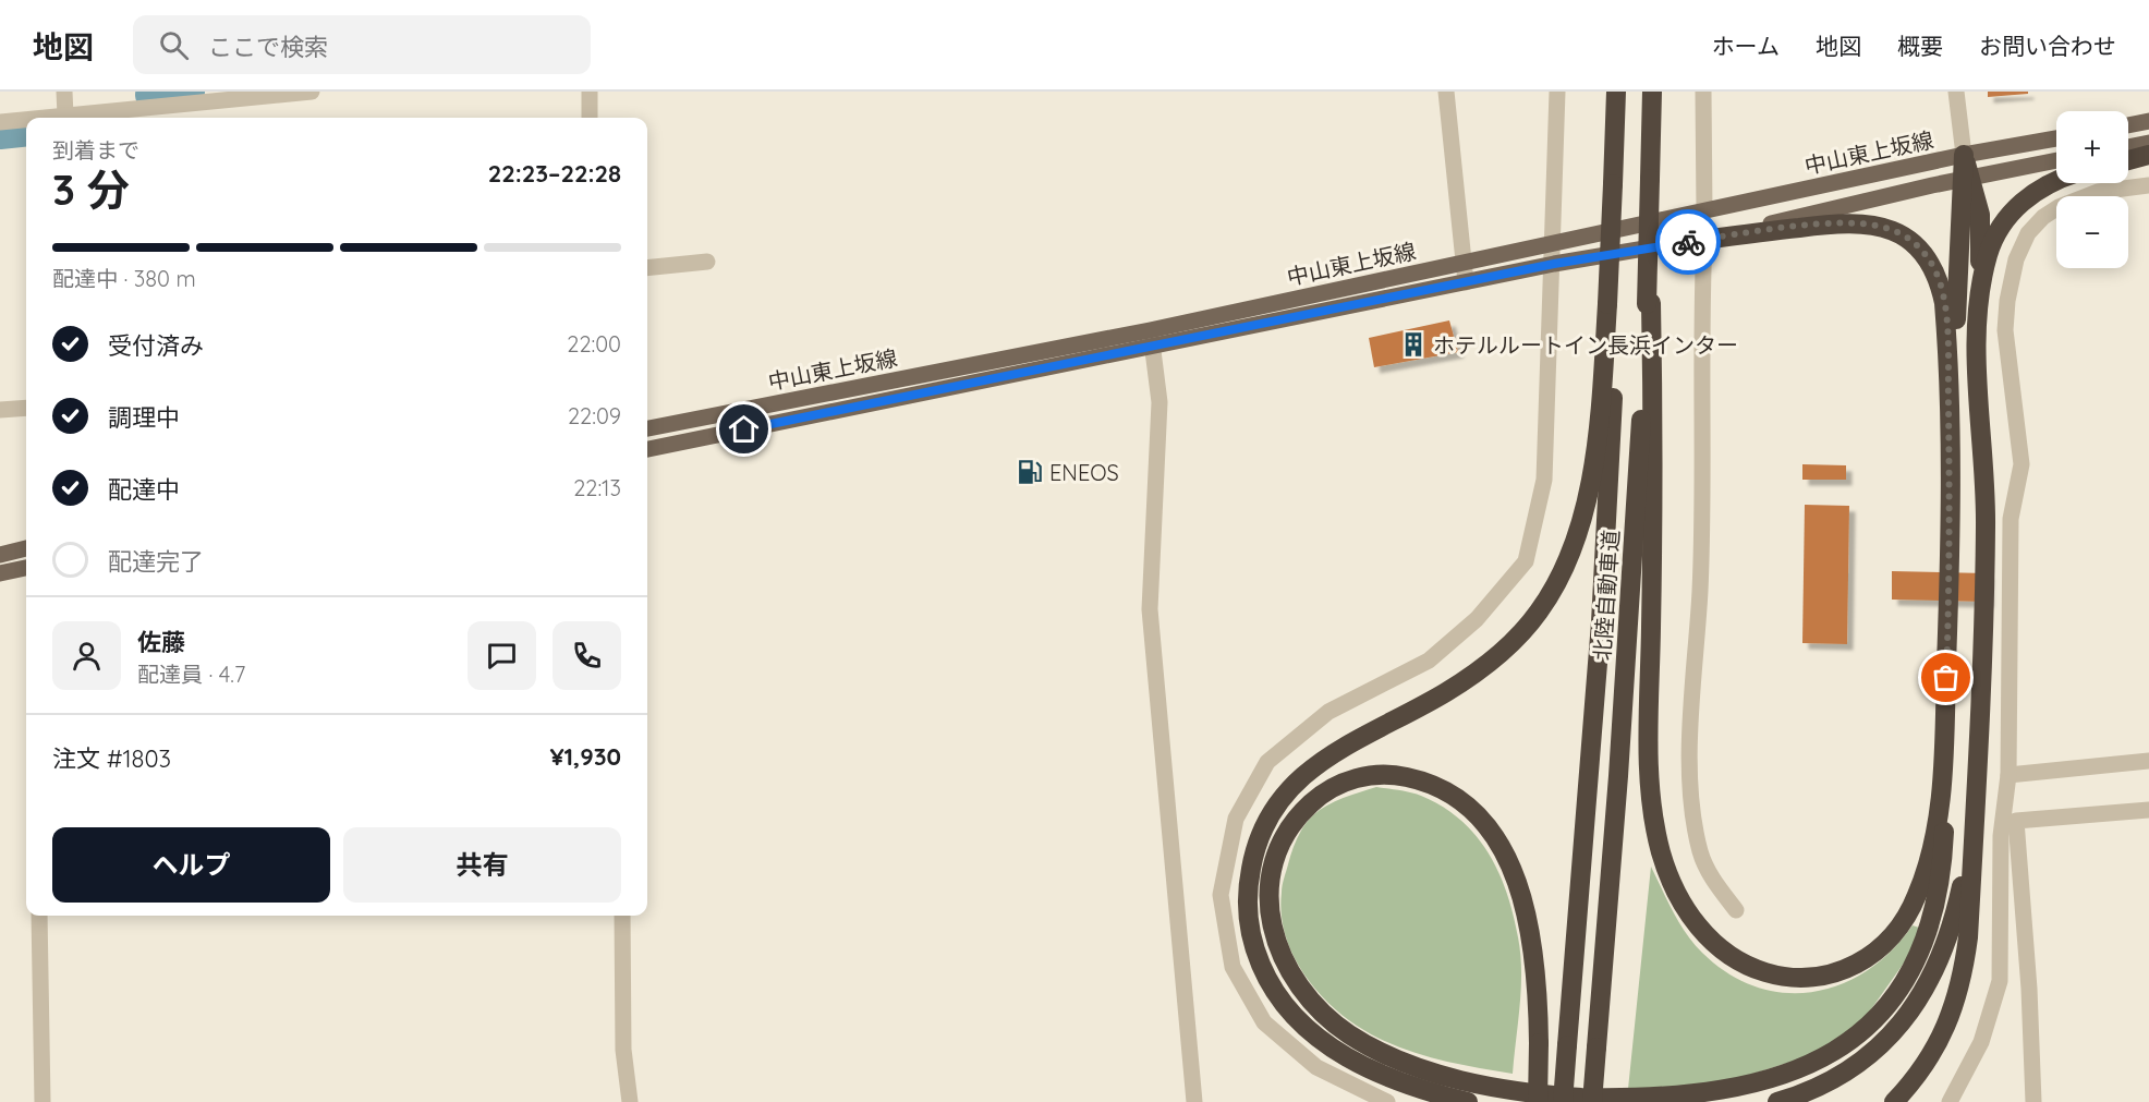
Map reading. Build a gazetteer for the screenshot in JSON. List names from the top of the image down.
{
  "streets": {
    "highway": ["北陸自動車道"],
    "main road": ["中山東上坂線"]
  },
  "places": {
    "building": ["ホテルルートイン長浜インター"],
    "fuel station": ["ENEOS"]
  },
  "page": {
    "header": "地図",
    "search": "ここで検索",
    "nav": [
      "ホーム",
      "地図",
      "概要",
      "お問い合わせ"
    ],
    "map_buttons": ["+", "−"],
    "heading": ["3 分", "到着まで", "22:23–22:28"],
    "panel": [
      "佐藤",
      "配達員 · 4.7",
      "注文 #1803",
      "¥1,930"
    ],
    "bar": "配達中 · 380 m",
    "list": [
      ["受付済み", "22:00"],
      ["調理中", "22:09"],
      ["配達中", "22:13"],
      "配達完了"
    ],
    "buttons": ["ヘルプ", "共有"]
  }
}
